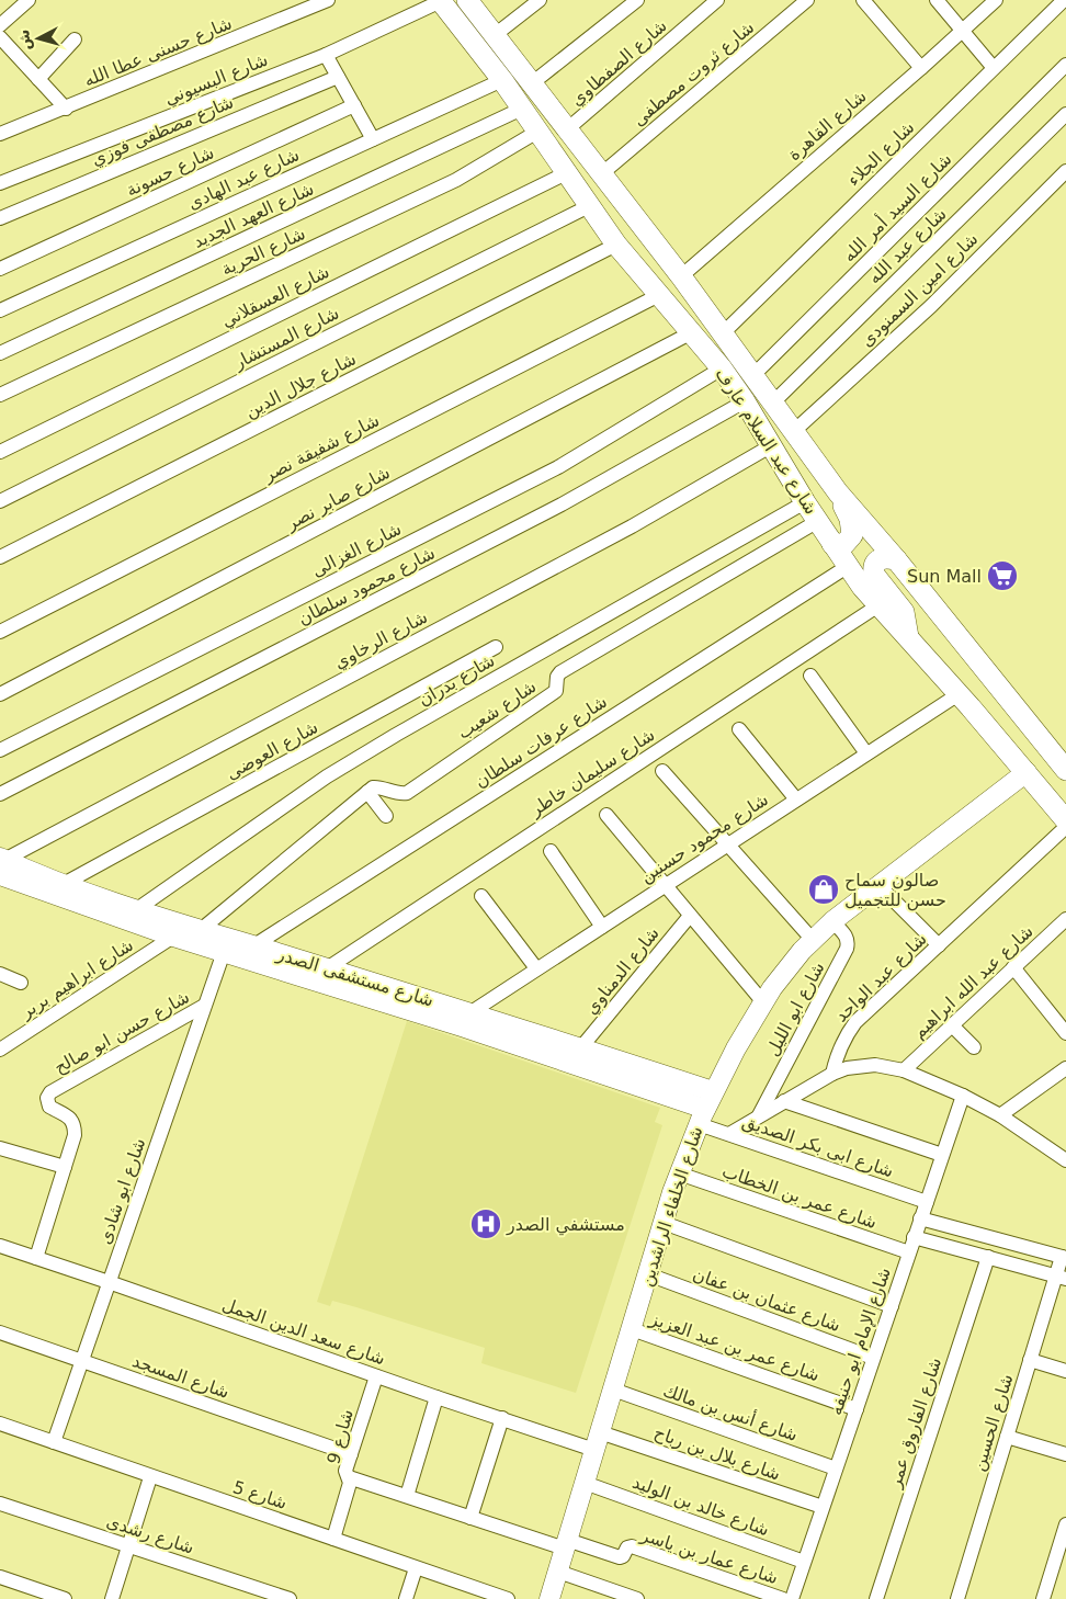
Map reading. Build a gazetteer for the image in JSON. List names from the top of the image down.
{
  "streets": {
    "main road": ["شارع عبد السلام عارف", "شارع مستشفى الصدر", "شارع الخلفاء الراشدين"],
    "street": [
      "شارع حسنى عطا الله",
      "شارع الصفطاوي",
      "شارع ثروت مصطفى",
      "شارع البسيوني",
      "شارع القاهرة",
      "شارع مصطفى فوزي",
      "شارع الجلاء",
      "شارع حسونة",
      "شارع عبد الهادى",
      "شارع السيد أمر الله",
      "شارع العهد الجديد",
      "شارع عبد الله",
      "شارع الحرية",
      "شارع امين السمنودى",
      "شارع العسقلاني",
      "شارع المستشار",
      "شارع جلال الدين",
      "شارع شفيقة نصر",
      "شارع صابر نصر",
      "شارع الغزالى",
      "شارع محمود سلطان",
      "شارع الرخاوي",
      "شارع بدران",
      "شارع شعيب",
      "شارع عرفات سلطان",
      "شارع العوضى",
      "شارع سليمان خاطر",
      "شارع محمود حسنين",
      "شارع الدمناوي",
      "شارع عبد الواحد",
      "شارع ابراهيم بربر",
      "شارع عبد الله ابراهيم",
      "شارع ابو الليل",
      "شارع حسن ابو صالح",
      "شارع ابى بكر الصديق",
      "شارع ابو شادى",
      "شارع عمر بن الخطاب",
      "شارع عثمان بن عفان",
      "شارع سعد الدين الجمل",
      "شارع الإمام ابو حنيفه",
      "شارع عمر بن عبد العزيز",
      "شارع المسجد",
      "شارع أنس بن مالك",
      "شارع الفاروق عمر",
      "شارع الحسين",
      "شارع 9",
      "شارع بلال بن رباح",
      "شارع 5",
      "شارع خالد بن الوليد",
      "شارع رشدى",
      "شارع عمار بن ياسر"
    ]
  },
  "crossings": [
    ["شارع الصفطاوي", "شارع عبد السلام عارف"],
    ["شارع ثروت مصطفى", "شارع عبد السلام عارف"],
    ["شارع البسيوني", "شارع عبد السلام عارف"],
    ["شارع القاهرة", "شارع عبد السلام عارف"],
    ["شارع الجلاء", "شارع عبد السلام عارف"],
    ["شارع عبد الهادى", "شارع عبد السلام عارف"],
    ["شارع السيد أمر الله", "شارع عبد السلام عارف"],
    ["شارع العهد الجديد", "شارع عبد السلام عارف"],
    ["شارع عبد الله", "شارع عبد السلام عارف"],
    ["شارع الحرية", "شارع عبد السلام عارف"],
    ["شارع امين السمنودى", "شارع عبد السلام عارف"],
    ["شارع العسقلاني", "شارع عبد السلام عارف"],
    ["شارع المستشار", "شارع عبد السلام عارف"],
    ["شارع جلال الدين", "شارع عبد السلام عارف"],
    ["شارع عبد السلام عارف", "شارع شفيقة نصر"],
    ["شارع عبد السلام عارف", "شارع صابر نصر"],
    ["شارع عبد السلام عارف", "شارع الغزالى"],
    ["شارع عبد السلام عارف", "شارع محمود سلطان"],
    ["شارع عبد السلام عارف", "شارع الرخاوي"],
    ["شارع عبد السلام عارف", "شارع بدران"],
    ["شارع عبد السلام عارف", "شارع شعيب"],
    ["شارع عبد السلام عارف", "شارع عرفات سلطان"],
    ["شارع عبد السلام عارف", "شارع سليمان خاطر"],
    ["شارع عبد السلام عارف", "شارع محمود حسنين"],
    ["شارع عبد السلام عارف", "شارع الخلفاء الراشدين"],
    ["شارع الرخاوي", "شارع مستشفى الصدر"],
    ["شارع بدران", "شارع مستشفى الصدر"],
    ["شارع عرفات سلطان", "شارع مستشفى الصدر"],
    ["شارع العوضى", "شارع مستشفى الصدر"],
    ["شارع سليمان خاطر", "شارع مستشفى الصدر"],
    ["شارع محمود حسنين", "شارع مستشفى الصدر"],
    ["شارع الدمناوي", "شارع مستشفى الصدر"],
    ["شارع مستشفى الصدر", "شارع ابراهيم بربر"],
    ["شارع مستشفى الصدر", "شارع ابى بكر الصديق"],
    ["شارع مستشفى الصدر", "شارع ابو شادى"],
    ["شارع مستشفى الصدر", "شارع الخلفاء الراشدين"],
    ["شارع ابو الليل", "شارع الخلفاء الراشدين"],
    ["شارع حسن ابو صالح", "شارع ابو شادى"],
    ["شارع ابى بكر الصديق", "شارع الخلفاء الراشدين"],
    ["شارع ابى بكر الصديق", "شارع الإمام ابو حنيفه"],
    ["شارع ابو شادى", "شارع سعد الدين الجمل"],
    ["شارع ابو شادى", "شارع المسجد"],
    ["شارع ابو شادى", "شارع 5"],
    ["شارع عمر بن الخطاب", "شارع الخلفاء الراشدين"],
    ["شارع عمر بن الخطاب", "شارع الإمام ابو حنيفه"],
    ["شارع الخلفاء الراشدين", "شارع عثمان بن عفان"],
    ["شارع الخلفاء الراشدين", "شارع سعد الدين الجمل"],
    ["شارع الخلفاء الراشدين", "شارع عمر بن عبد العزيز"],
    ["شارع الخلفاء الراشدين", "شارع أنس بن مالك"],
    ["شارع الخلفاء الراشدين", "شارع بلال بن رباح"],
    ["شارع الخلفاء الراشدين", "شارع خالد بن الوليد"],
    ["شارع الخلفاء الراشدين", "شارع عمار بن ياسر"],
    ["شارع عثمان بن عفان", "شارع الإمام ابو حنيفه"],
    ["شارع سعد الدين الجمل", "شارع 9"],
    ["شارع سعد الدين الجمل", "شارع بلال بن رباح"],
    ["شارع الإمام ابو حنيفه", "شارع عمر بن عبد العزيز"],
    ["شارع الإمام ابو حنيفه", "شارع أنس بن مالك"],
    ["شارع الإمام ابو حنيفه", "شارع بلال بن رباح"],
    ["شارع الإمام ابو حنيفه", "شارع خالد بن الوليد"],
    ["شارع المسجد", "شارع 9"],
    ["شارع 9", "شارع 5"]
  ],
  "places": {
    "supermarket": ["Sun Mall"],
    "shop": ["صالون سماح حسن للتجميل"],
    "hospital": ["مستشفي الصدر"]
  },
  "north": "left"
}
